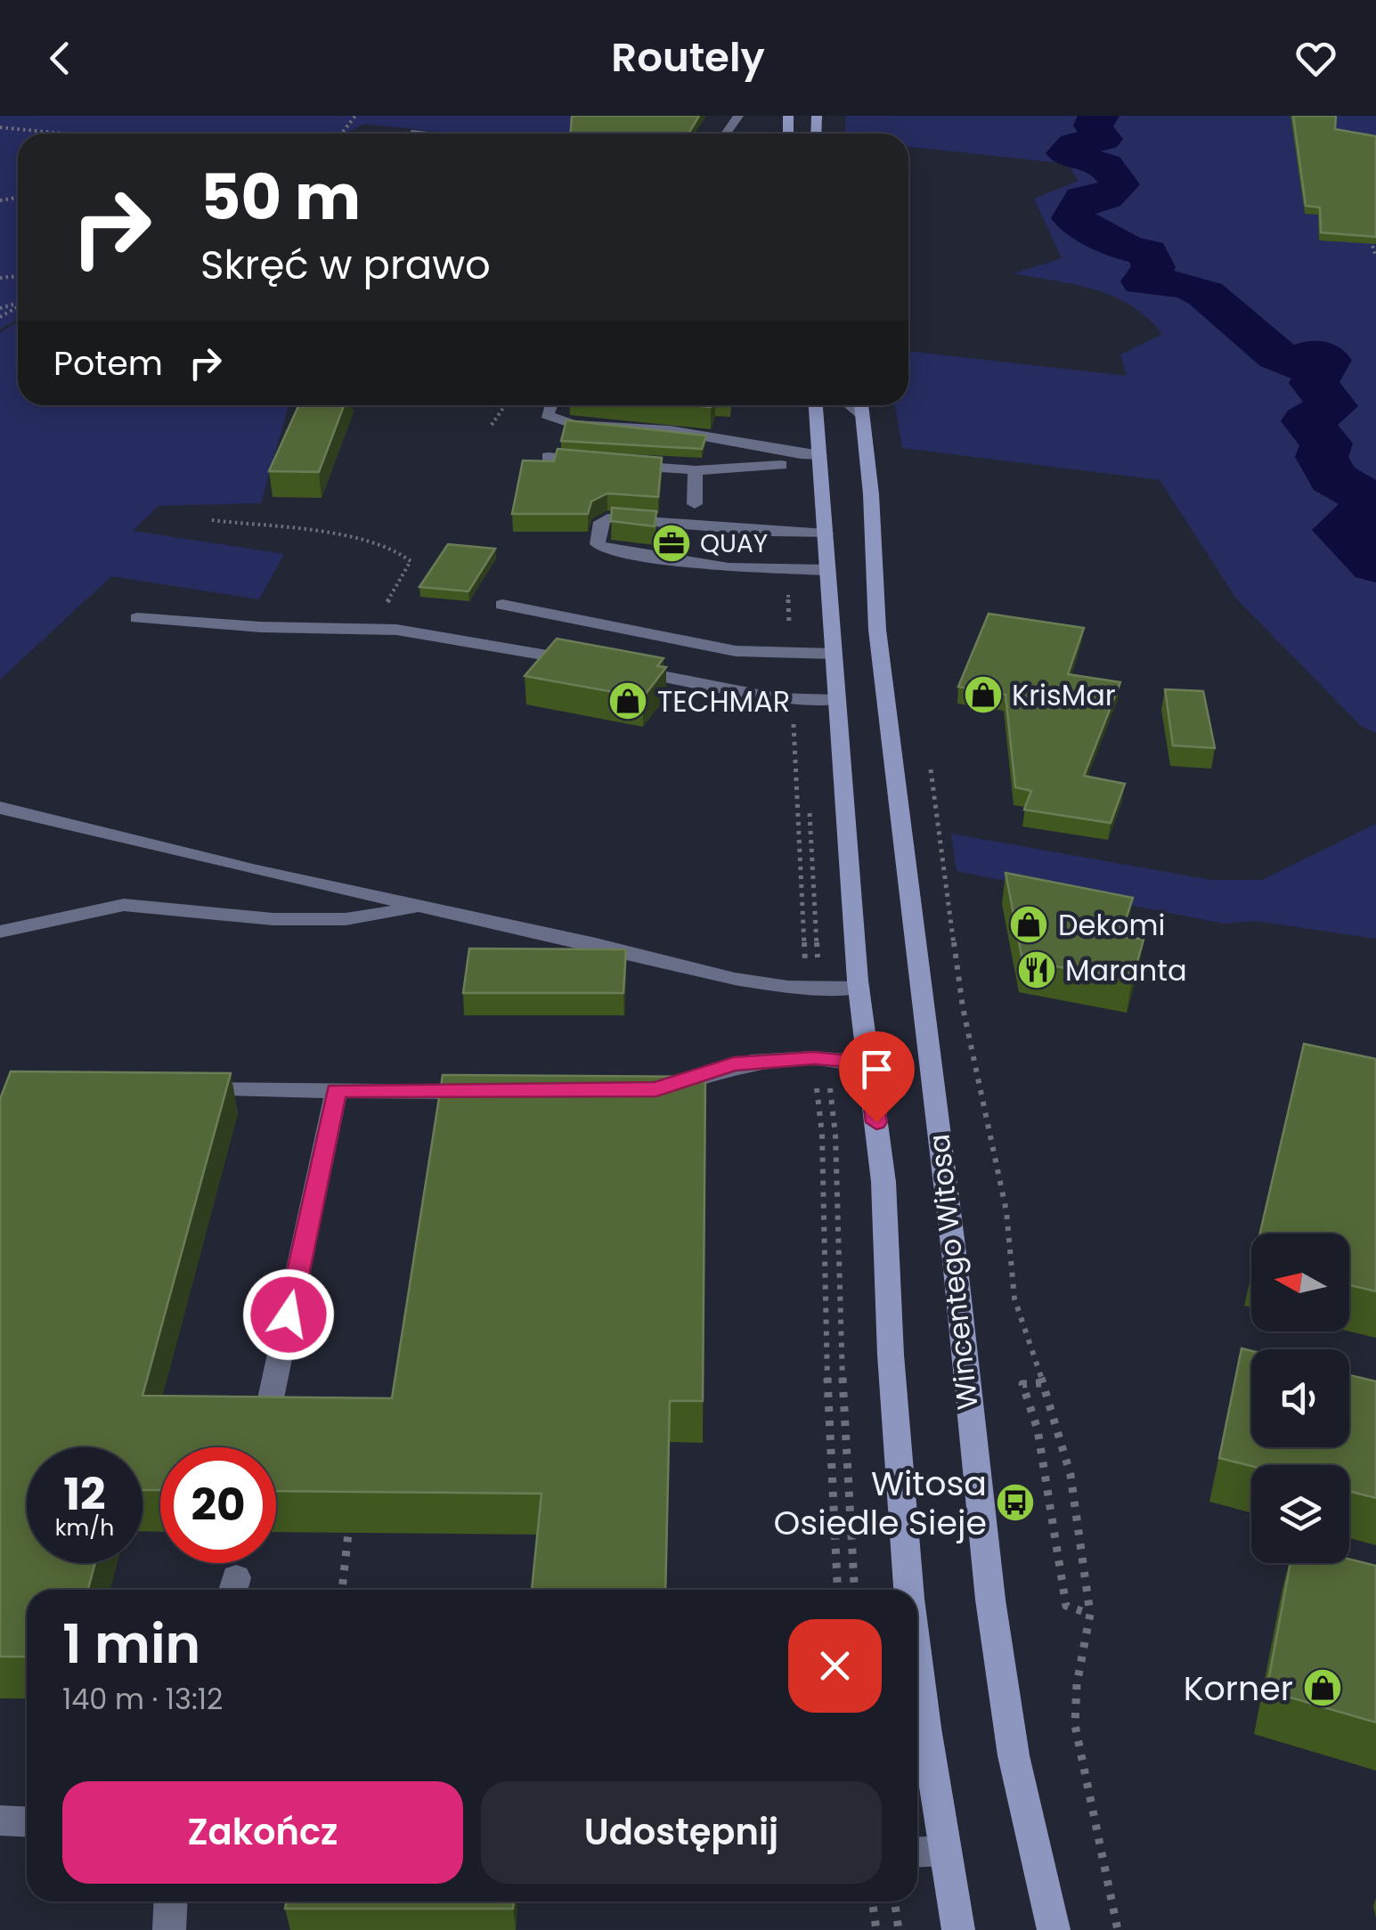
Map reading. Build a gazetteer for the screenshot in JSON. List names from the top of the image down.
{
  "streets": {
    "main road": ["Wincentego Witosa"]
  },
  "places": {
    "office": ["QUAY"],
    "shop": [
      "KrisMar",
      "TECHMAR",
      "Dekomi",
      "Korner"
    ],
    "restaurant": ["Maranta"],
    "bus stop": ["Witosa Osiedle Sieje"]
  },
  "north": "left",
  "page": {
    "header": "Routely",
    "turn": ["50 m", "Skręć w prawo"],
    "then": "Potem",
    "speed": "12 km/h",
    "limit": "20",
    "heading": ["1 min", "140 m · 13:12"],
    "buttons": ["Zakończ", "Udostępnij"]
  }
}
